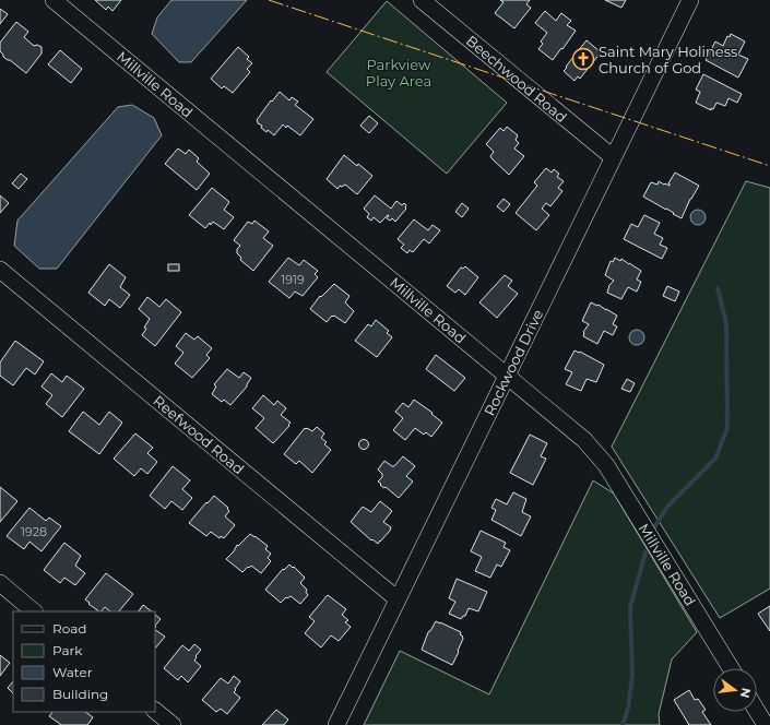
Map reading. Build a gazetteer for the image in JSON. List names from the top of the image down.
{
  "streets": {
    "street": [
      "Beechwood Road",
      "Millville Road",
      "Rockwood Drive",
      "Reefwood Road"
    ]
  },
  "crossings": [
    ["Beechwood Road", "Rockwood Drive"],
    ["Millville Road", "Rockwood Drive"],
    ["Rockwood Drive", "Reefwood Road"]
  ],
  "parks": ["Parkview Play Area"],
  "places": {
    "church": ["Saint Mary Holiness Church of God"]
  },
  "house_numbers": ["1919", "1928"],
  "legend": [
    "Road",
    "Park",
    "Water",
    "Building"
  ],
  "north": "right"
}
